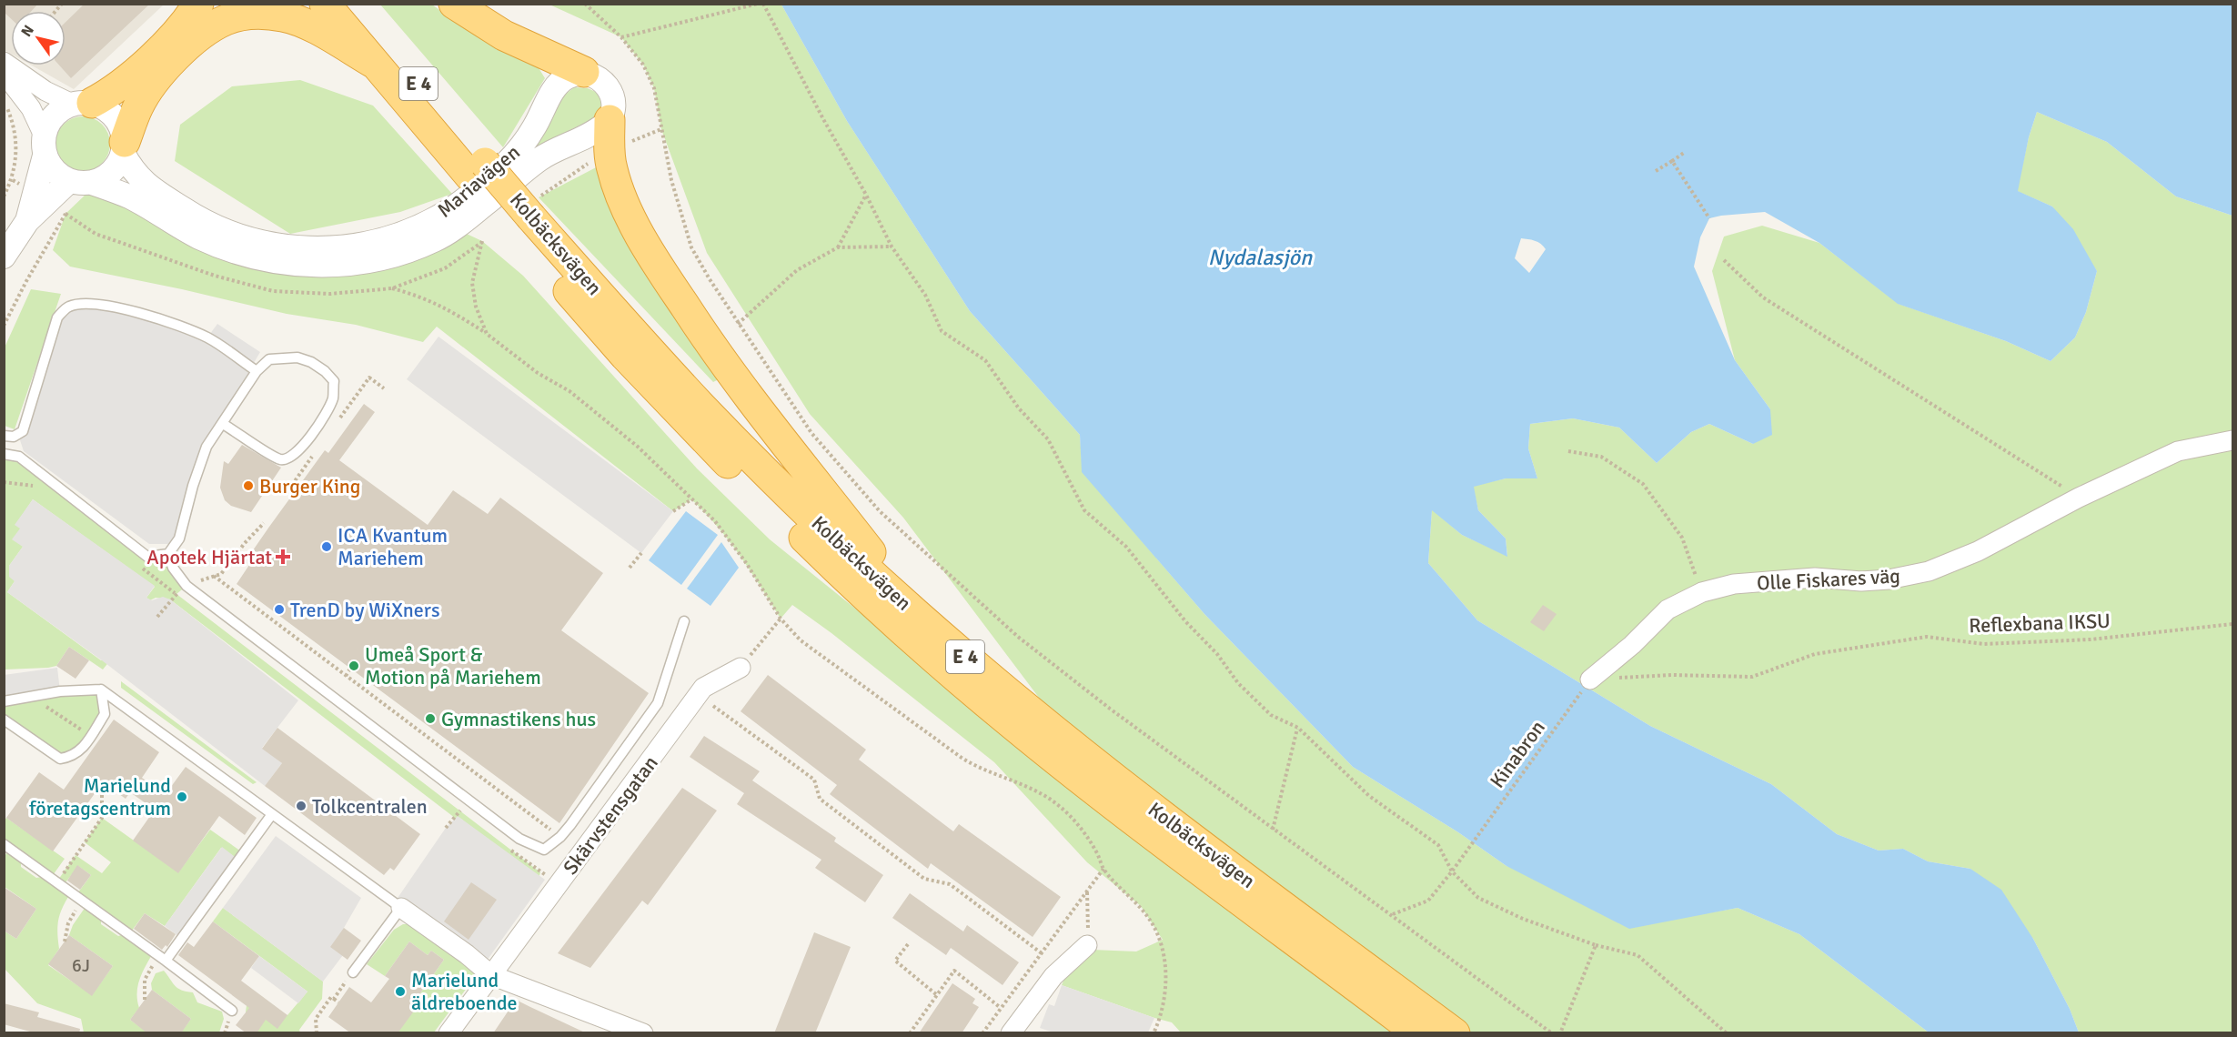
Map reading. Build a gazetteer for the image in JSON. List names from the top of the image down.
{
  "streets": {
    "highway": ["E 4", "Kolbäcksvägen"],
    "street": ["Mariavägen", "Olle Fiskares väg", "Skärvstensgatan"],
    "path": ["Reflexbana IKSU", "Kinabron"]
  },
  "crossings": [
    ["Olle Fiskares väg", "Reflexbana IKSU"],
    ["Olle Fiskares väg", "Kinabron"],
    ["Reflexbana IKSU", "Kinabron"]
  ],
  "water": ["Nydalasjön"],
  "places": {
    "other": [
      "Burger King",
      "ICA Kvantum Mariehem",
      "TrenD by WiXners",
      "Umeå Sport & Motion på Mariehem",
      "Gymnastikens hus",
      "Marielund företagscentrum",
      "Tolkcentralen",
      "Marielund äldreboende"
    ],
    "health": ["Apotek Hjärtat"]
  },
  "house_numbers": ["6J"],
  "north": "top left"
}
